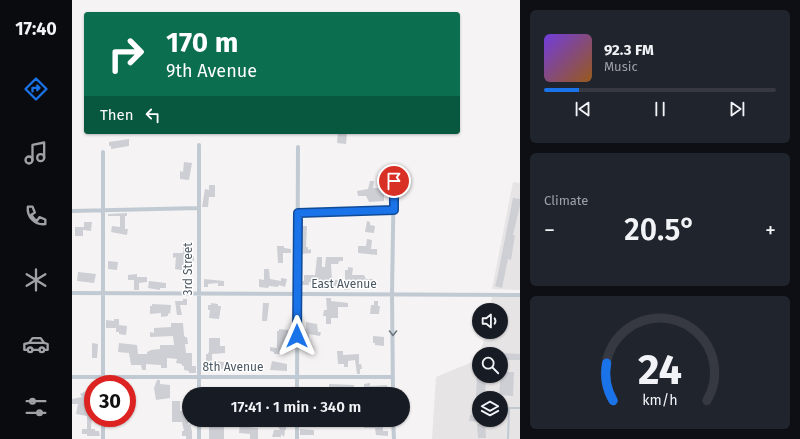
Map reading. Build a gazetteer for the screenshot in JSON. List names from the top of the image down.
{
  "streets": {
    "street": ["3rd Street", "East Avenue", "8th Avenue"]
  },
  "crossings": [
    ["3rd Street", "East Avenue"],
    ["3rd Street", "8th Avenue"]
  ],
  "page": {
    "tabs": "17:40",
    "turn": ["170 m", "9th Avenue"],
    "song": ["92.3 FM", "Music"],
    "then": "Then",
    "tile": "Climate",
    "heat": ["−", "20.5°", "+"],
    "limit": "30",
    "trip": "17:41 · 1 min · 340 m",
    "gauge": ["24", "km/h"]
  }
}
